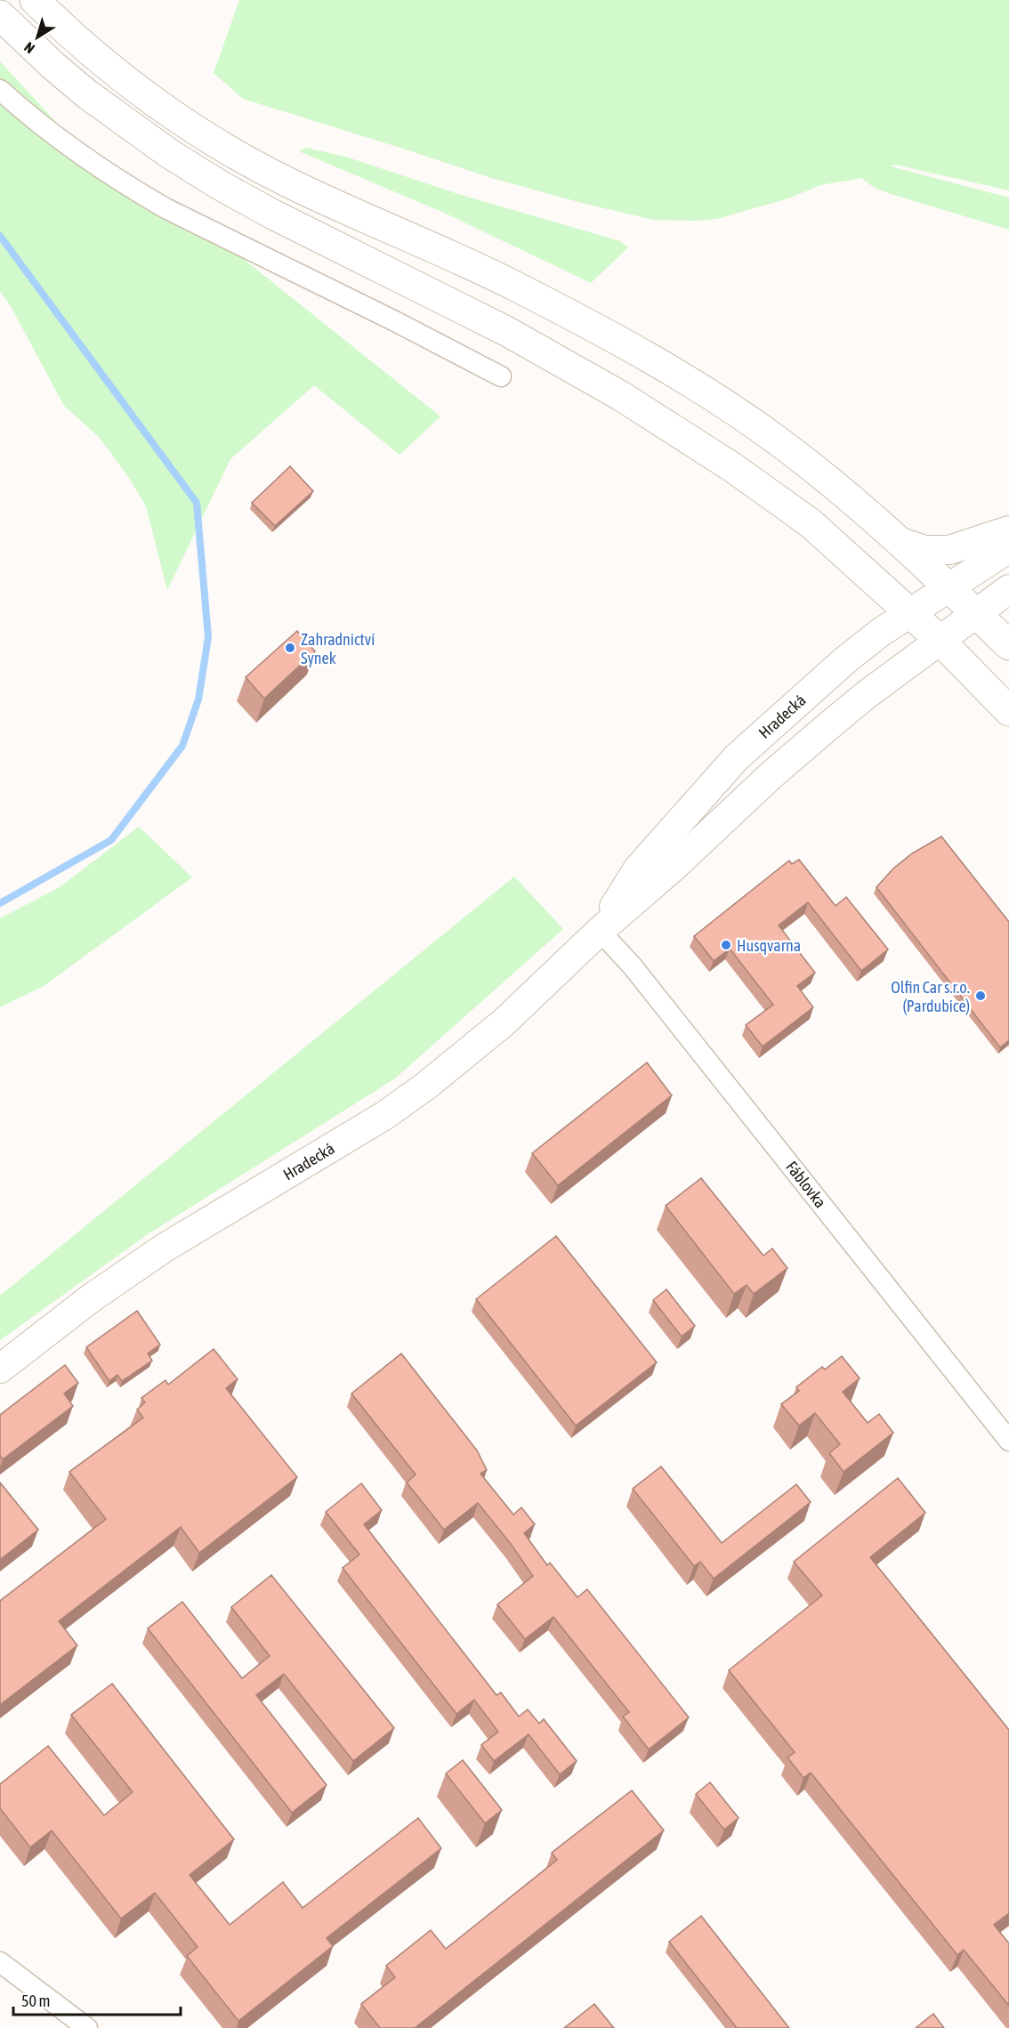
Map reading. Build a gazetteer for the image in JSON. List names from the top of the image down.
{
  "streets": {
    "main road": ["Hradecká"],
    "street": ["Fáblovka"]
  },
  "crossings": [
    ["Hradecká", "Fáblovka"]
  ],
  "places": ["Zahradnictví Synek", "Husqvarna", "Olfin Car s.r.o. (Pardubice)"],
  "scale_bar": "50 m",
  "north": "bottom left"
}
